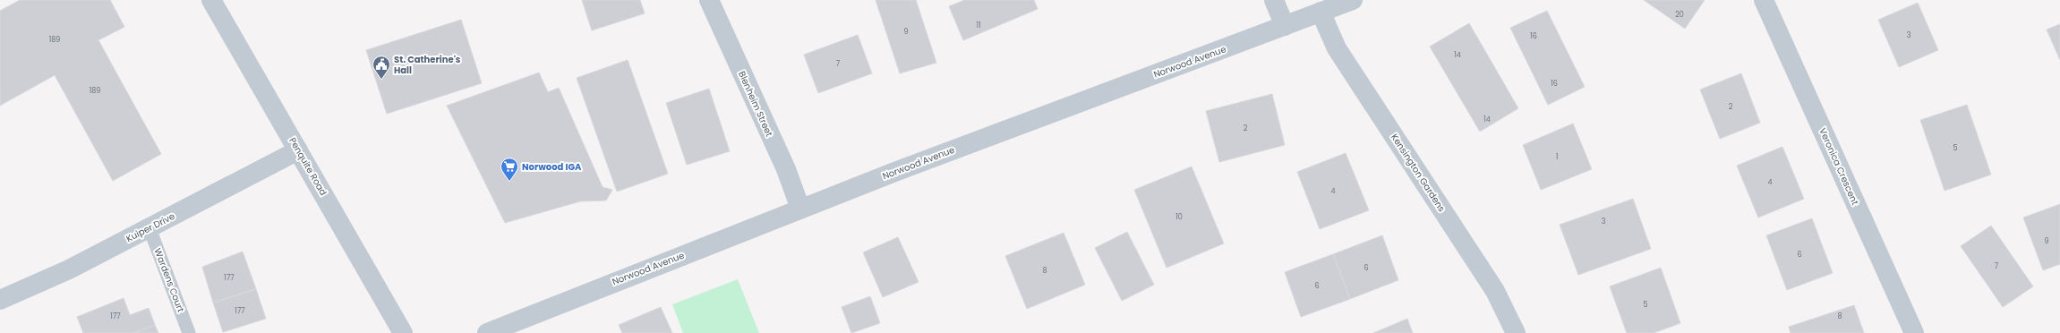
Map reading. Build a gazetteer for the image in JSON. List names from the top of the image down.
{
  "streets": {
    "street": [
      "Norwood Avenue",
      "Blenheim Street",
      "Penquite Road",
      "Veronica Crescent",
      "Kensington Gardens",
      "Kuiper Drive"
    ],
    "lane": ["Wardens Court"]
  },
  "crossings": [
    ["Norwood Avenue", "Blenheim Street"],
    ["Norwood Avenue", "Kensington Gardens"],
    ["Penquite Road", "Kuiper Drive"],
    ["Kuiper Drive", "Wardens Court"]
  ],
  "places": {
    "public building": ["St. Catherine's Hall"],
    "supermarket": ["Norwood IGA"]
  },
  "house_numbers": [
    "20",
    "11",
    "9",
    "3",
    "16",
    "189",
    "14",
    "7",
    "16",
    "189",
    "2",
    "14",
    "2",
    "5",
    "1",
    "4",
    "4",
    "10",
    "3",
    "9",
    "6",
    "7",
    "6",
    "8",
    "177",
    "6",
    "5",
    "177",
    "177",
    "8"
  ]
}
